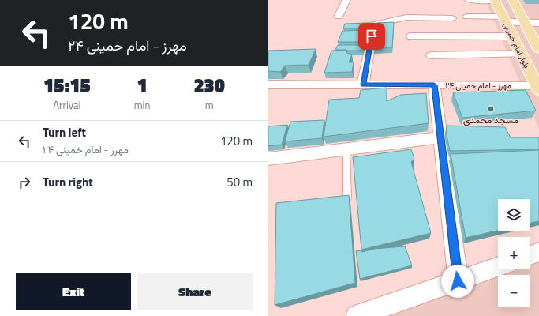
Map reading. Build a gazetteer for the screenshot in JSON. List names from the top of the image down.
{
  "streets": {
    "main road": ["بلوار امام خمینی"],
    "street": ["مهرز - امام خمینی ۲۴"]
  },
  "crossings": [
    ["بلوار امام خمینی", "مهرز - امام خمینی ۲۴"]
  ],
  "places": ["مسجد محمدی"],
  "page": {
    "turn": ["120 m", "مهرز - امام خمینی ۲۴"],
    "eta": [
      "15:15",
      "Arrival",
      "1",
      "min",
      "230",
      "m"
    ],
    "list": [
      {
        "name": "Turn left",
        "note": "مهرز - امام خمینی ۲۴",
        "value": "120 m"
      },
      {
        "name": "Turn right",
        "value": "50 m"
      }
    ],
    "map_buttons": ["+", "−"],
    "buttons": ["Exit", "Share"]
  }
}
